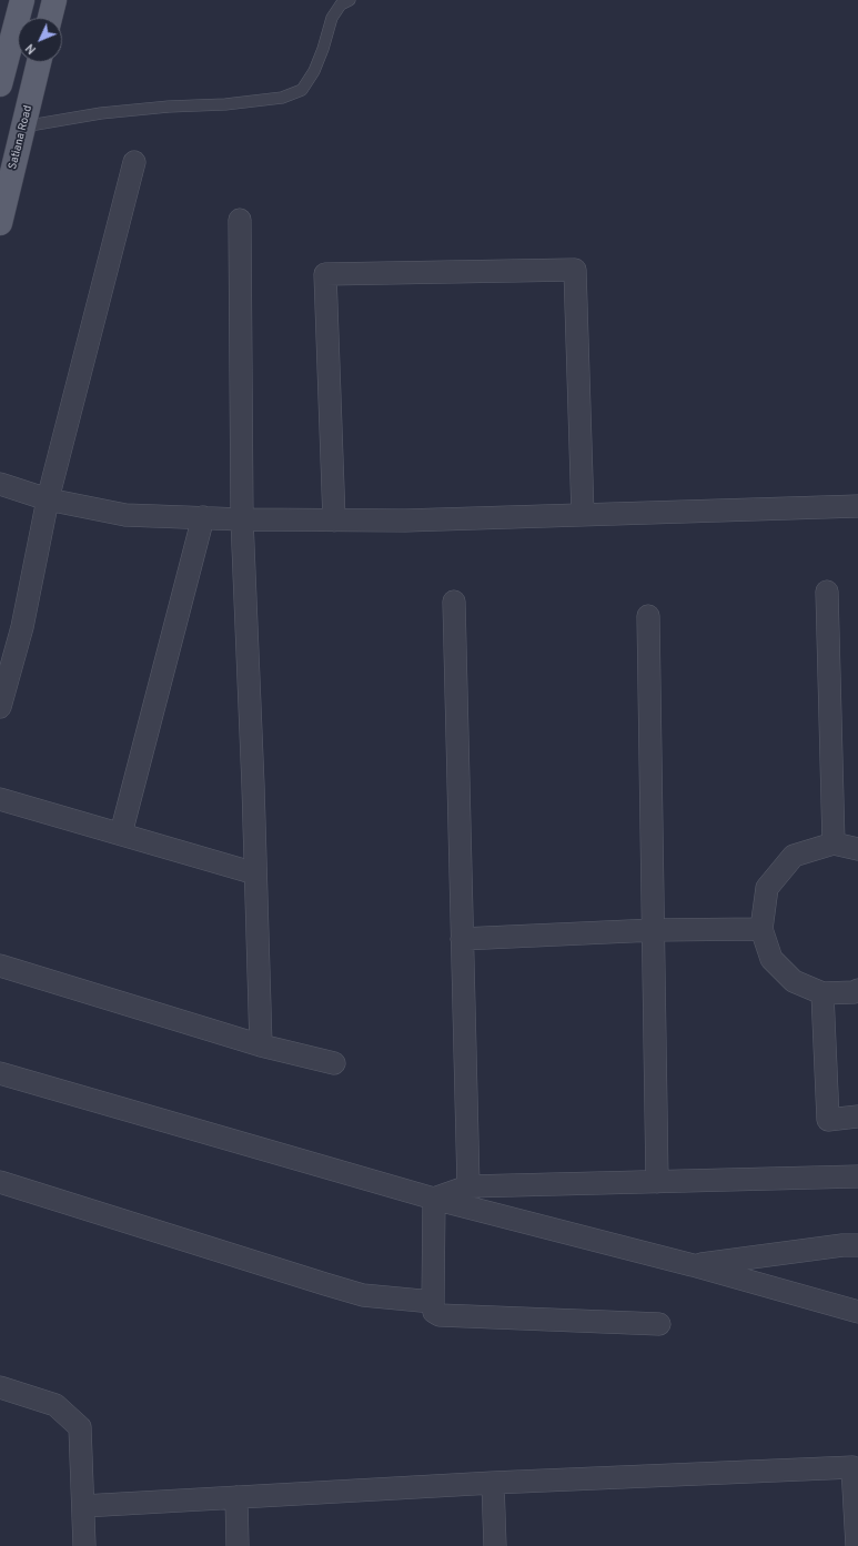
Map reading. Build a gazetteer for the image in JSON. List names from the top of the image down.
{
  "streets": {
    "main road": ["Satiana Road"]
  },
  "north": "bottom left"
}
